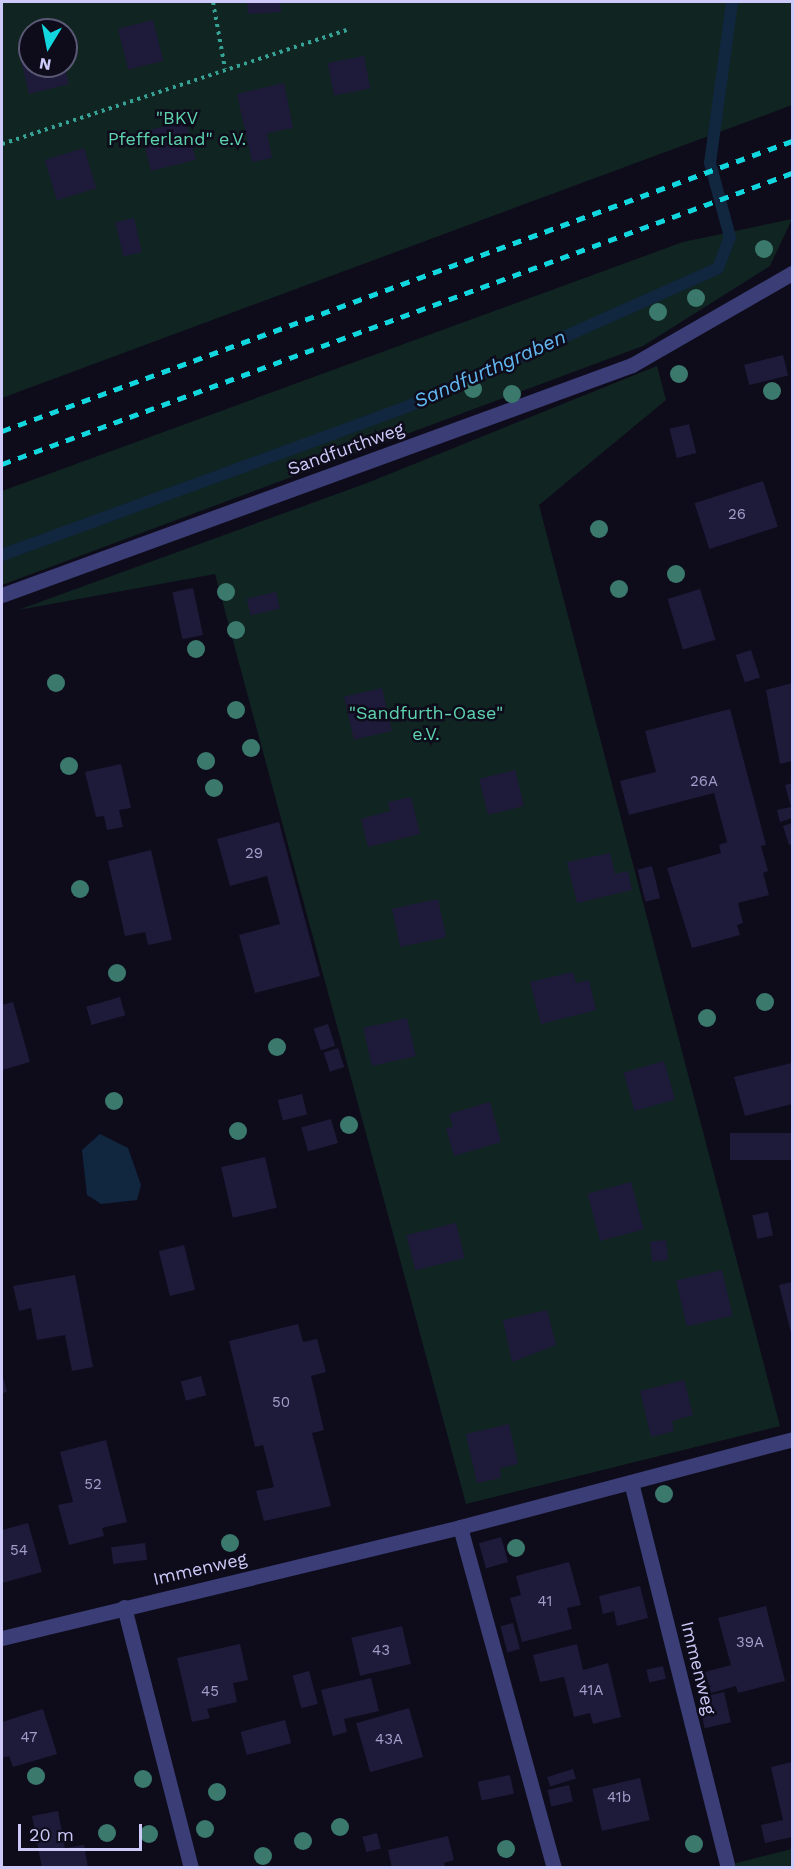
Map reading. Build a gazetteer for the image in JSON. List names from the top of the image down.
{
  "streets": {
    "street": ["Sandfurthweg", "Immenweg"]
  },
  "water": ["Sandfurthgraben"],
  "parks": ["\"BKV Pfefferland\" e.V.", "\"Sandfurth-Oase\" e.V."],
  "house_numbers": [
    "26",
    "26A",
    "29",
    "50",
    "52",
    "54",
    "41",
    "39A",
    "43",
    "41A",
    "45",
    "47",
    "43A",
    "41b"
  ],
  "scale_bar": "20 m",
  "north": "bottom"
}
